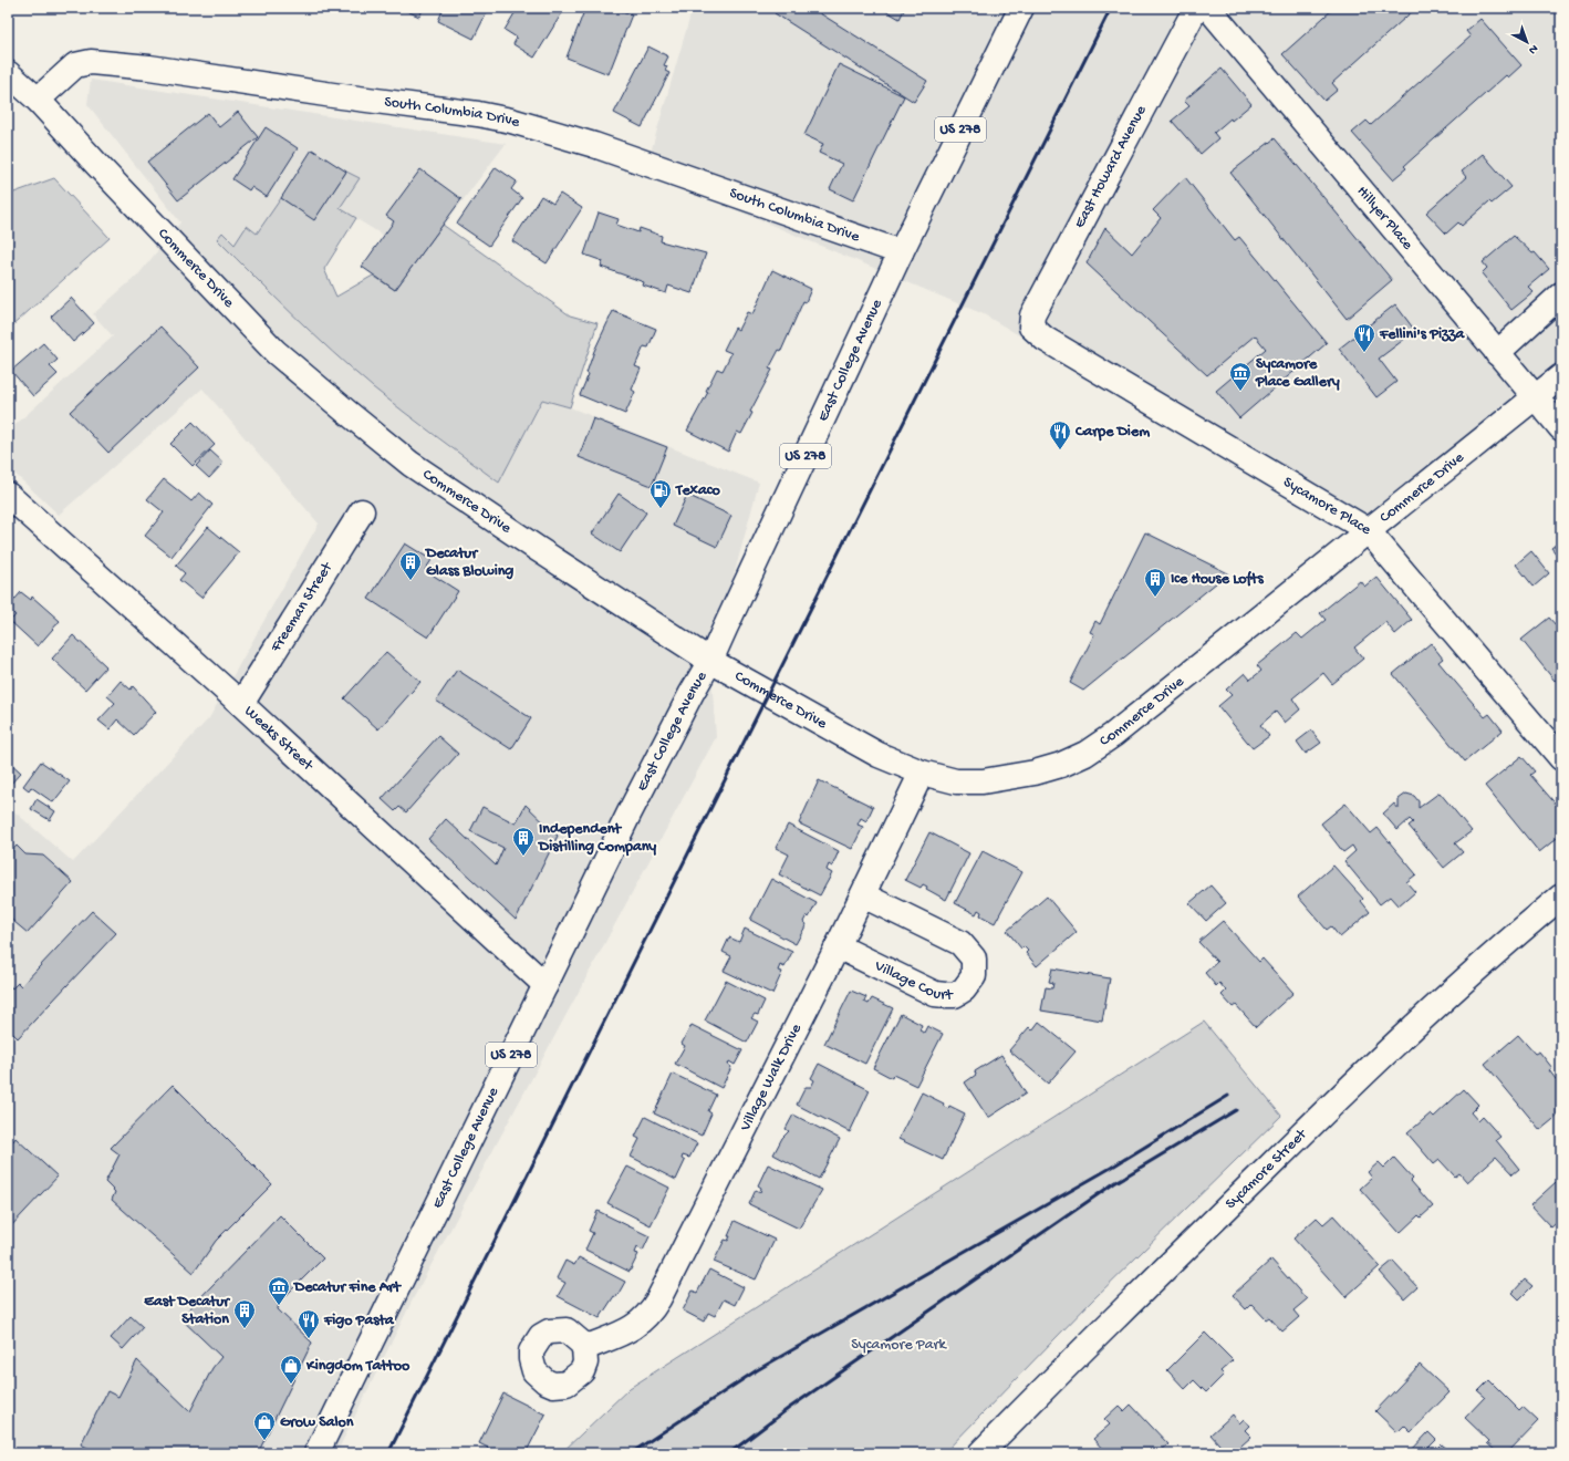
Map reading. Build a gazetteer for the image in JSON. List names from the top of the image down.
{
  "streets": {
    "street": [
      "South Columbia Drive",
      "US 278",
      "East Howard Avenue",
      "Hillyer Place",
      "Commerce Drive",
      "East College Avenue",
      "Sycamore Place",
      "Freeman Street",
      "Weeks Street",
      "Village Court",
      "Village Walk Drive",
      "Sycamore Street"
    ]
  },
  "crossings": [
    ["South Columbia Drive", "Commerce Drive"],
    ["South Columbia Drive", "East College Avenue"],
    ["East Howard Avenue", "Sycamore Place"],
    ["Hillyer Place", "Commerce Drive"],
    ["Commerce Drive", "East College Avenue"],
    ["Commerce Drive", "Sycamore Place"],
    ["Commerce Drive", "Village Walk Drive"],
    ["East College Avenue", "Weeks Street"],
    ["Freeman Street", "Weeks Street"],
    ["Village Court", "Village Walk Drive"]
  ],
  "parks": ["Sycamore Park"],
  "places": {
    "restaurant": ["Fellini's Pizza", "Carpe Diem", "Figo Pasta"],
    "museum": ["Sycamore Place Gallery", "Decatur Fine Art"],
    "fuel station": ["Texaco"],
    "building": [
      "Decatur Glass Blowing",
      "Ice House Lofts",
      "Independent Distilling Company",
      "East Decatur Station"
    ],
    "shop": ["Kingdom Tattoo", "Grow Salon"]
  },
  "north": "bottom right"
}
